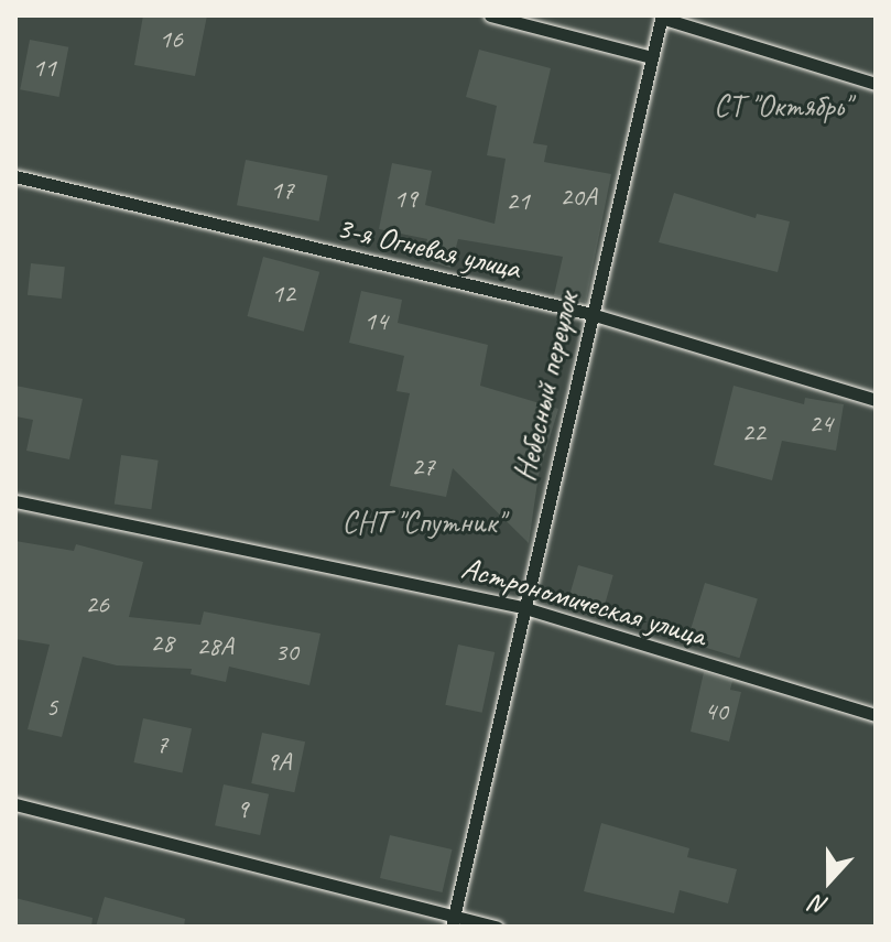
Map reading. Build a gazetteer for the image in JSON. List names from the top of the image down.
{
  "streets": {
    "lane": ["3-я Огневая улица", "Небесный переулок", "Астрономическая улица"]
  },
  "crossings": [
    ["3-я Огневая улица", "Небесный переулок"],
    ["Небесный переулок", "Астрономическая улица"]
  ],
  "parks": ["СТ \"Октябрь\"", "СНТ \"Спутник\""],
  "house_numbers": [
    "16",
    "11",
    "17",
    "20А",
    "19",
    "21",
    "12",
    "14",
    "24",
    "22",
    "27",
    "26",
    "28",
    "28А",
    "30",
    "5",
    "40",
    "7",
    "9А",
    "9"
  ],
  "north": "bottom"
}
